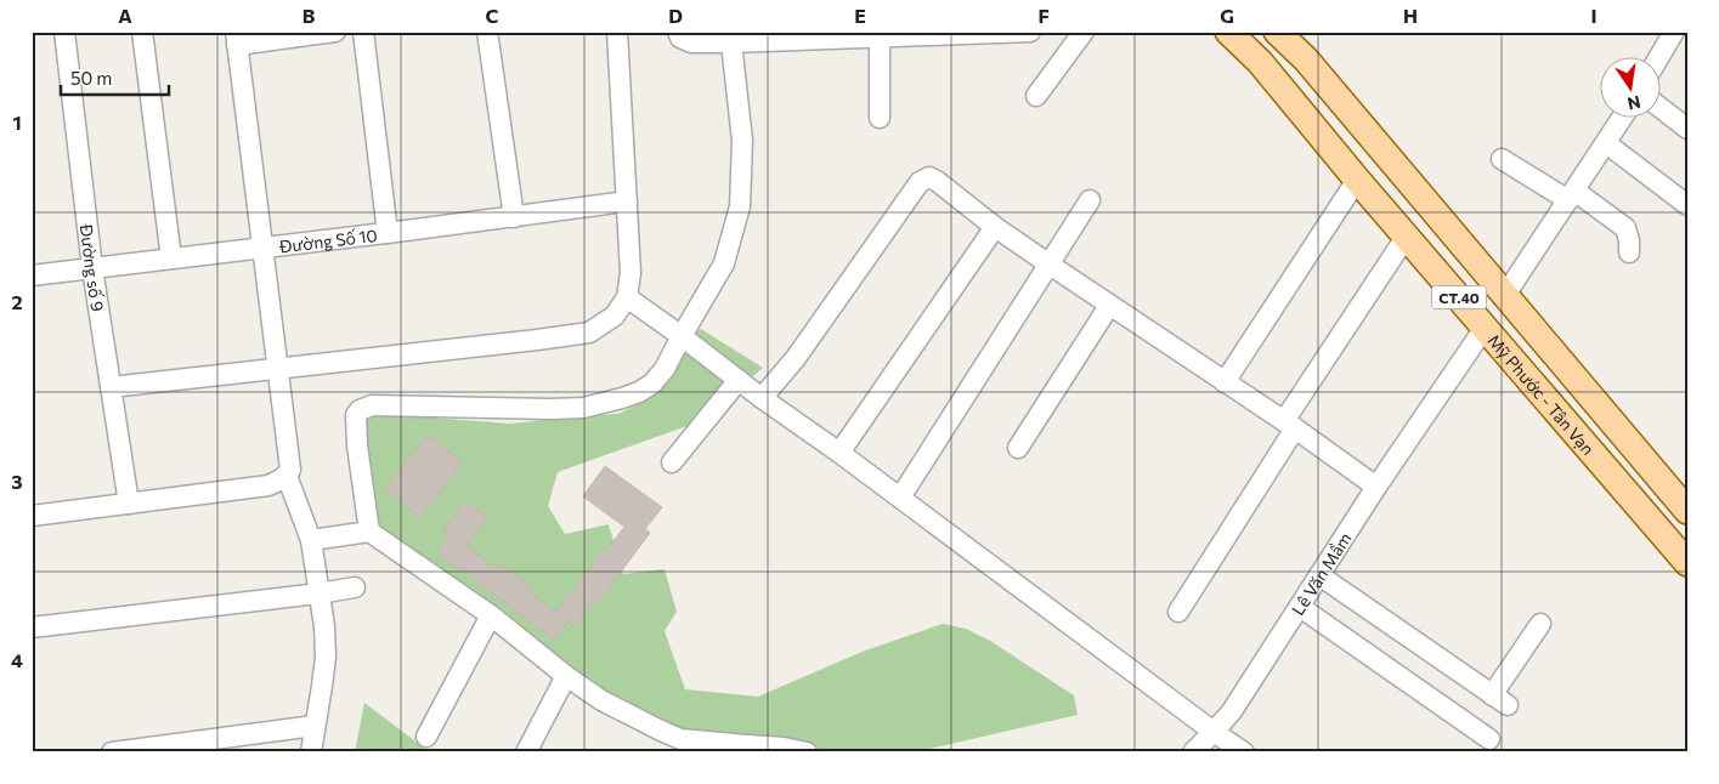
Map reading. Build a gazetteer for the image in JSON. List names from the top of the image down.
{
  "streets": {
    "main road": ["CT.40", "Mỹ Phước - Tân Vạn"],
    "street": ["Đường Số 10", "Đường số 9", "Lê Văn Mầm"]
  },
  "crossings": [
    ["Đường Số 10", "Đường số 9"],
    ["Mỹ Phước - Tân Vạn", "Lê Văn Mầm"]
  ],
  "scale_bar": "50 m",
  "north": "bottom",
  "grid": {
    "columns": [
      "A",
      "B",
      "C",
      "D",
      "E",
      "F",
      "G",
      "H",
      "I"
    ],
    "rows": [
      "1",
      "2",
      "3",
      "4"
    ]
  }
}
